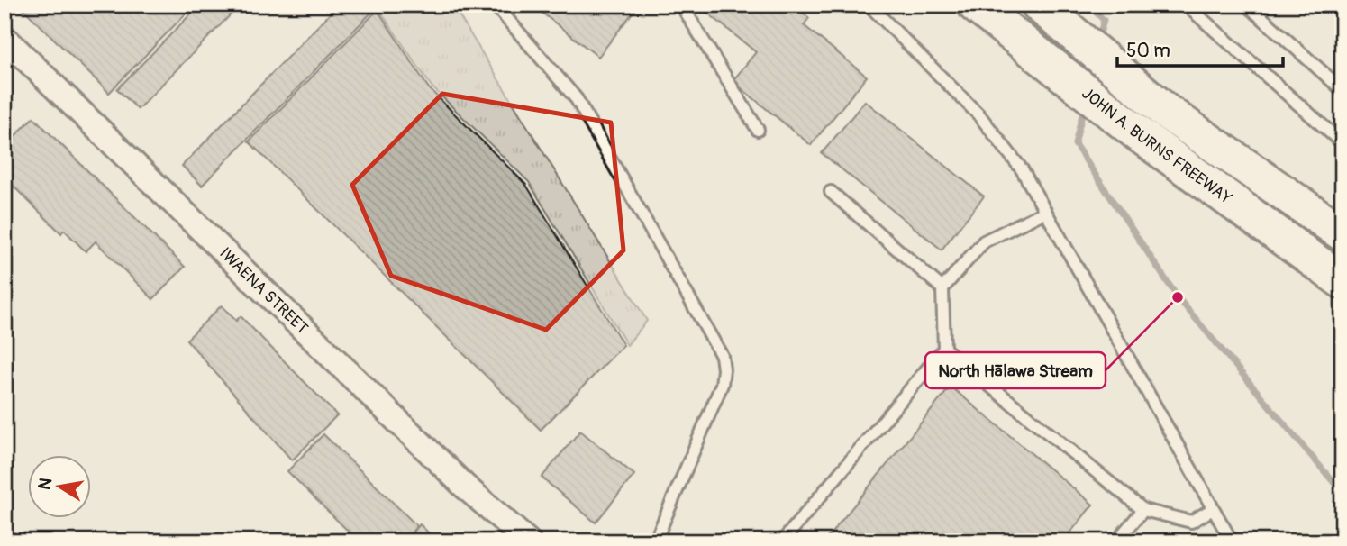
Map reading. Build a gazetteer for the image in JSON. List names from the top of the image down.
{
  "streets": {
    "highway": ["JOHN A. BURNS FREEWAY"],
    "street": ["IWAENA STREET"]
  },
  "places": ["North Hālawa Stream"],
  "scale_bar": "50 m",
  "north": "left"
}
